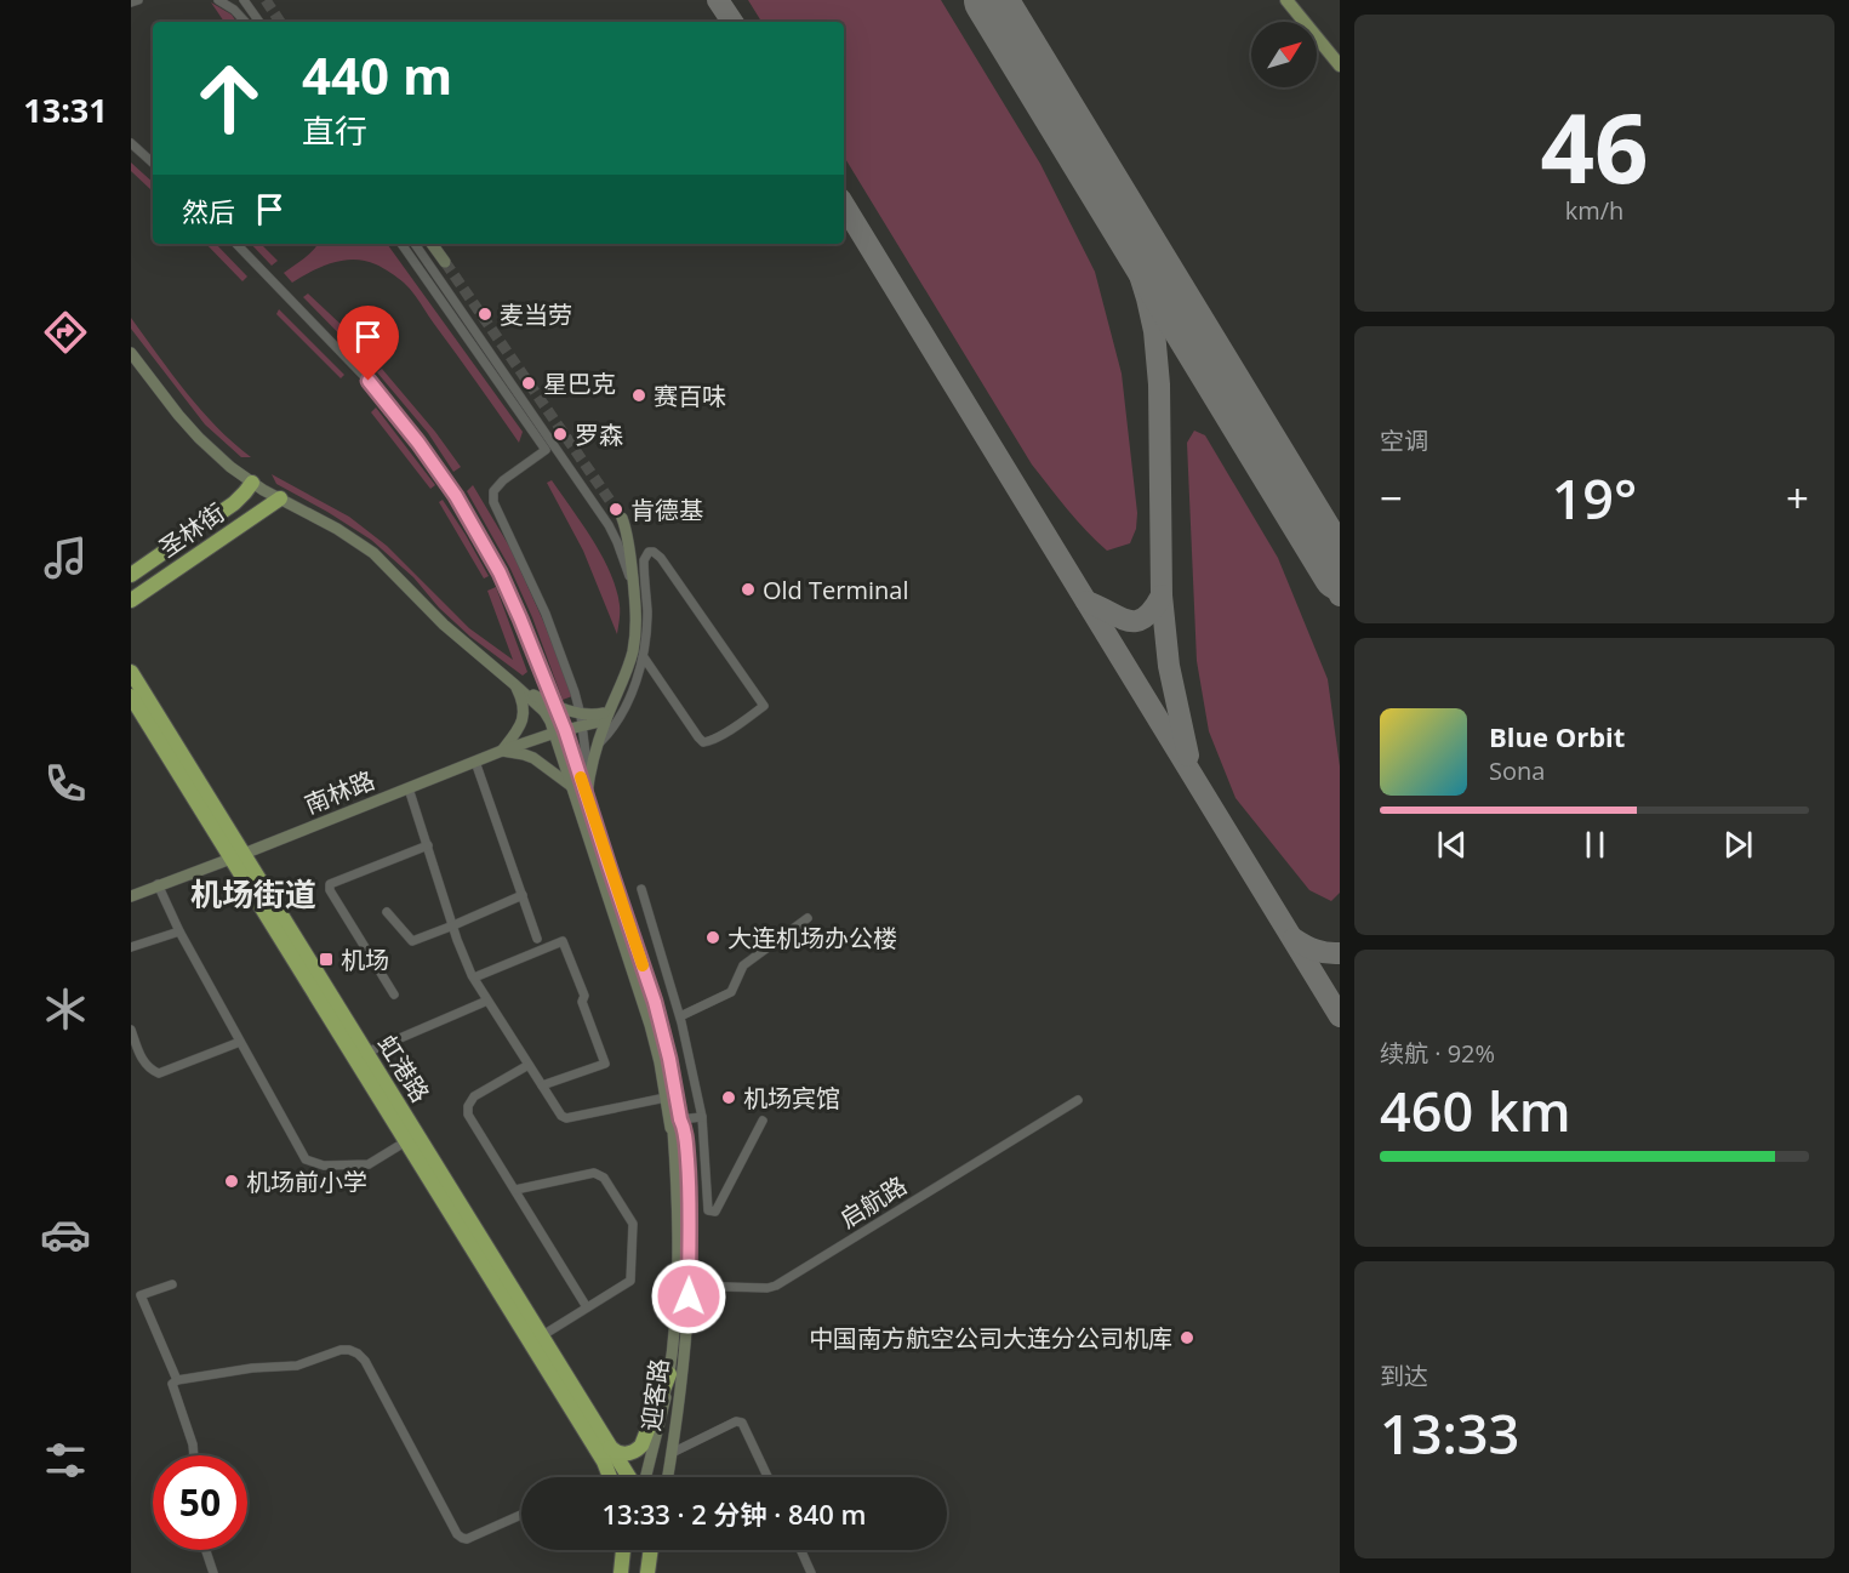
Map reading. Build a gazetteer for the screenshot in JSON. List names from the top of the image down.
{
  "streets": {
    "highway": ["圣林街", "虹港路"],
    "main road": ["南林路", "迎客路"],
    "street": ["启航路"]
  },
  "crossings": [
    ["南林路", "虹港路"],
    ["南林路", "迎客路"],
    ["启航路", "迎客路"]
  ],
  "districts": ["机场街道"],
  "places": {
    "other": [
      "麦当劳",
      "星巴克",
      "赛百味",
      "罗森",
      "肯德基",
      "Old Terminal",
      "大连机场办公楼",
      "机场宾馆",
      "机场前小学",
      "中国南方航空公司大连分公司机库"
    ],
    "transit": ["机场"]
  },
  "north": "top right",
  "page": {
    "tabs": "13:31",
    "tile": [
      ["46", "km/h"],
      "空调",
      ["续航 · 92%", "460 km"],
      ["到达", "13:33"]
    ],
    "turn": ["440 m", "直行"],
    "then": "然后",
    "heat": ["−", "19°", "+"],
    "song": ["Blue Orbit", "Sona"],
    "limit": "50",
    "trip": "13:33 · 2 分钟 · 840 m"
  }
}
